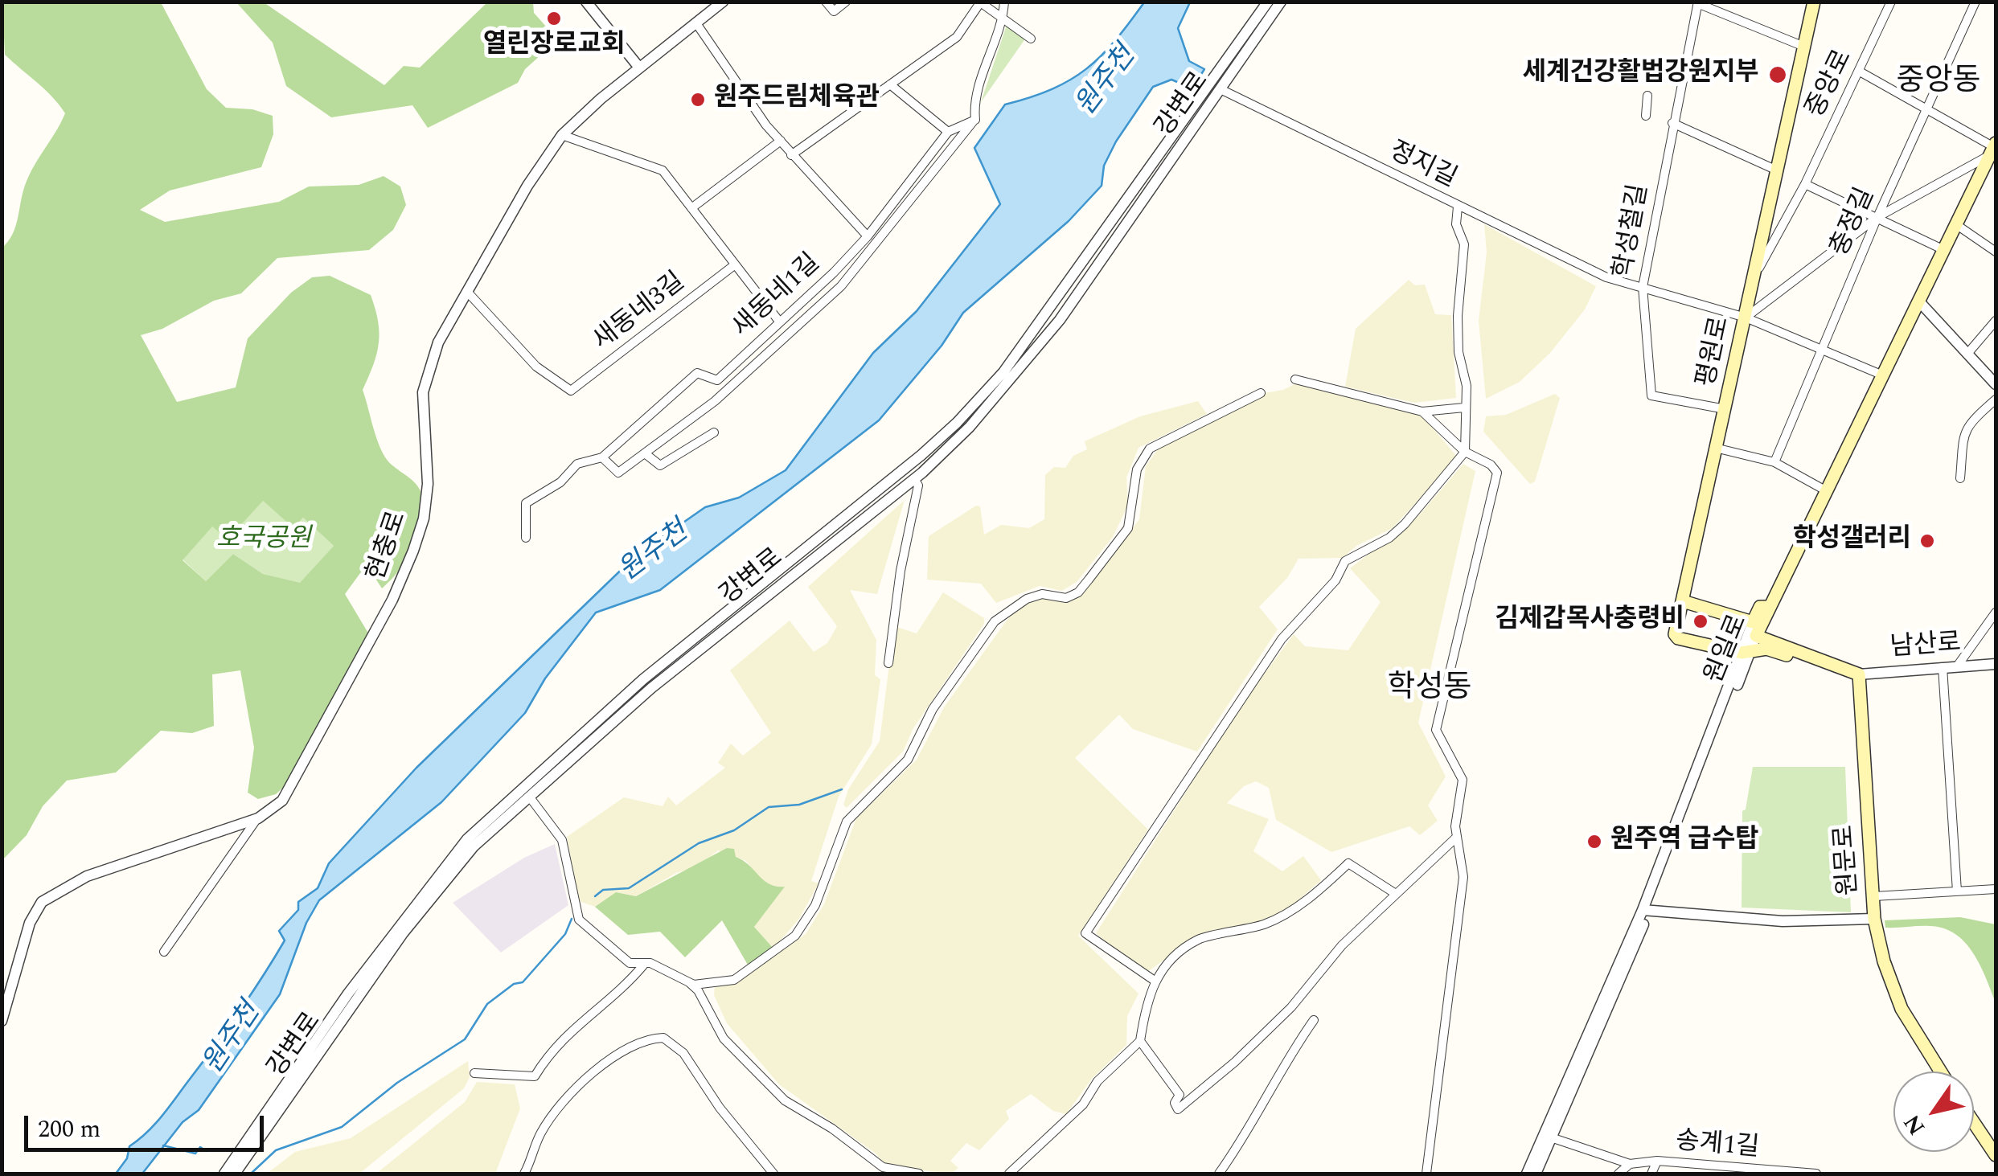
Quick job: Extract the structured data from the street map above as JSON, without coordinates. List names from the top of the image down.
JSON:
{
  "streets": {
    "main road": ["평원로", "원일로", "원문로"],
    "street": [
      "중앙로",
      "강변로",
      "정지길",
      "충정길",
      "학성철길",
      "새동네1길",
      "새동네3길",
      "현충로",
      "남산로",
      "송계1길"
    ]
  },
  "crossings": [
    ["중앙로", "평원로"],
    ["강변로", "정지길"],
    ["정지길", "충정길"],
    ["정지길", "학성철길"],
    ["정지길", "평원로"],
    ["정지길", "원일로"],
    ["학성철길", "평원로"],
    ["새동네3길", "현충로"],
    ["평원로", "원일로"],
    ["남산로", "원문로"]
  ],
  "districts": ["중앙동", "학성동"],
  "water": ["원주천"],
  "parks": ["호국공원"],
  "places": [
    "열린장로교회",
    "세계건강활법강원지부",
    "원주드림체육관",
    "학성갤러리",
    "김제갑목사충령비",
    "원주역 급수탑"
  ],
  "scale_bar": "200 m",
  "north": "bottom left"
}
